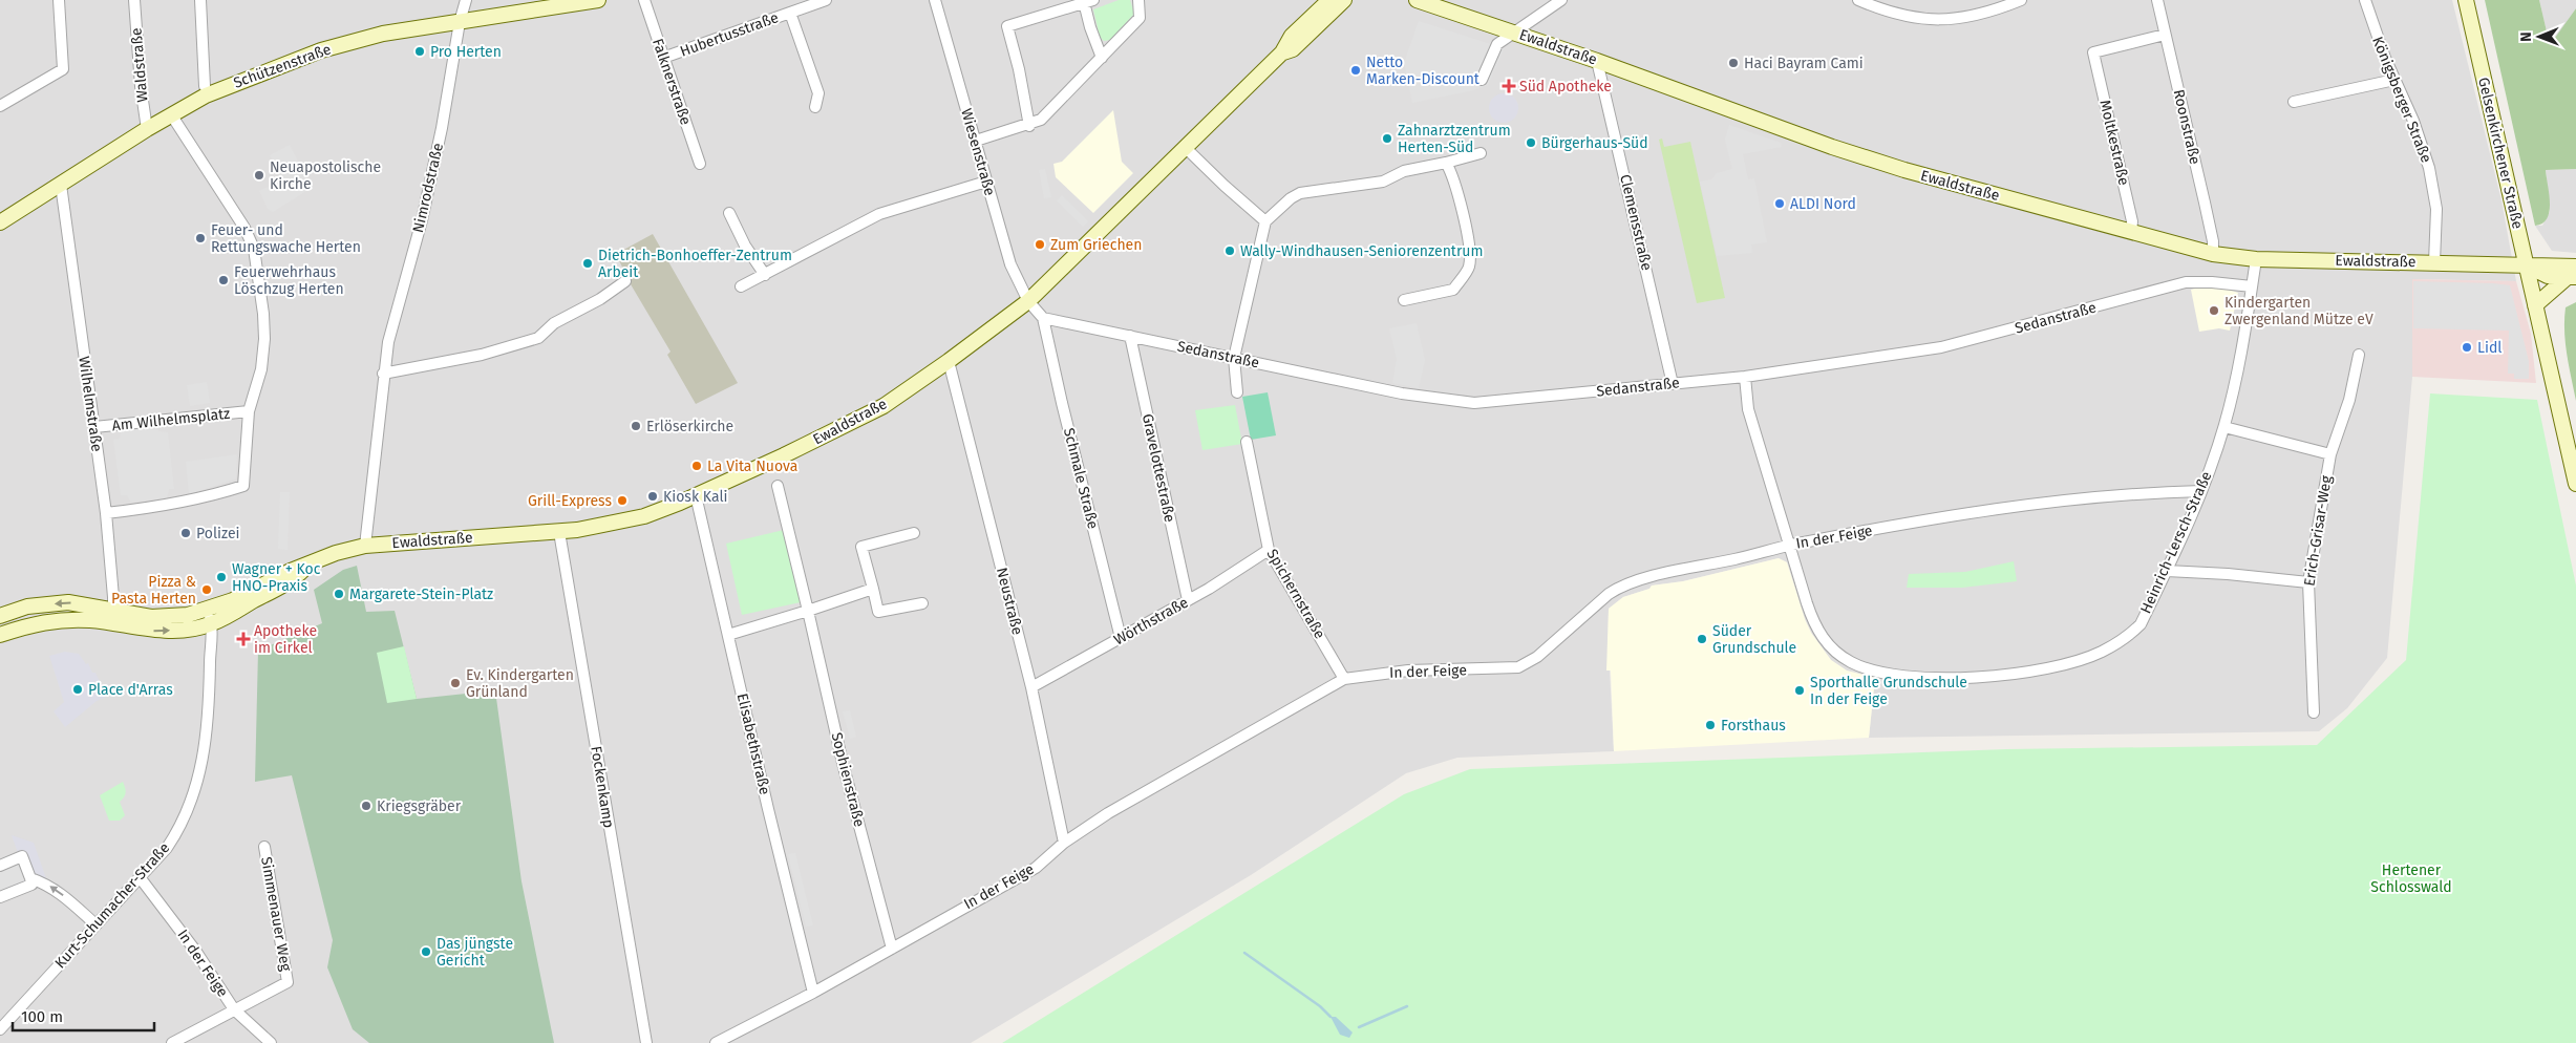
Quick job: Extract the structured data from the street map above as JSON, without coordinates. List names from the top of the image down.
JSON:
{
  "streets": {
    "main road": ["Ewaldstraße", "Schützenstraße", "Gelsenkirchener Straße"],
    "street": [
      "Hubertusstraße",
      "Waldstraße",
      "Falknerstraße",
      "Königsberger Straße",
      "Roonstraße",
      "Moltkestraße",
      "Wiesenstraße",
      "Nimrodstraße",
      "Clemensstraße",
      "Sedanstraße",
      "Wilhelmstraße",
      "Am Wilhelmsplatz",
      "Gravelottestraße",
      "Schmale Straße",
      "Erich-Grisar-Weg",
      "In der Feige",
      "Heinrich-Lersch-Straße",
      "Spichernstraße",
      "Neustraße",
      "Wörthstraße",
      "Elisabethstraße",
      "Sophienstraße",
      "Fockenkamp",
      "Kurt-Schumacher-Straße",
      "Simmenauer Weg"
    ]
  },
  "crossings": [
    ["Hubertusstraße", "Falknerstraße"],
    ["Ewaldstraße", "Königsberger Straße"],
    ["Ewaldstraße", "Roonstraße"],
    ["Ewaldstraße", "Moltkestraße"],
    ["Ewaldstraße", "Wiesenstraße"],
    ["Ewaldstraße", "Gelsenkirchener Straße"],
    ["Ewaldstraße", "Nimrodstraße"],
    ["Ewaldstraße", "Clemensstraße"],
    ["Ewaldstraße", "Wilhelmstraße"],
    ["Ewaldstraße", "Heinrich-Lersch-Straße"],
    ["Ewaldstraße", "Neustraße"],
    ["Ewaldstraße", "Elisabethstraße"],
    ["Ewaldstraße", "Fockenkamp"],
    ["Ewaldstraße", "Kurt-Schumacher-Straße"],
    ["Waldstraße", "Schützenstraße"],
    ["Schützenstraße", "Nimrodstraße"],
    ["Schützenstraße", "Wilhelmstraße"],
    ["Roonstraße", "Moltkestraße"],
    ["Clemensstraße", "Sedanstraße"],
    ["Sedanstraße", "Gravelottestraße"],
    ["Sedanstraße", "Schmale Straße"],
    ["Sedanstraße", "Heinrich-Lersch-Straße"],
    ["Wilhelmstraße", "Am Wilhelmsplatz"],
    ["Gravelottestraße", "Wörthstraße"],
    ["Schmale Straße", "Wörthstraße"],
    ["In der Feige", "Heinrich-Lersch-Straße"],
    ["In der Feige", "Spichernstraße"],
    ["In der Feige", "Neustraße"],
    ["In der Feige", "Elisabethstraße"],
    ["In der Feige", "Sophienstraße"],
    ["In der Feige", "Kurt-Schumacher-Straße"],
    ["In der Feige", "Simmenauer Weg"],
    ["Spichernstraße", "Wörthstraße"],
    ["Neustraße", "Wörthstraße"]
  ],
  "parks": ["Hertener Schlosswald"],
  "places": {
    "other": [
      "Pro Herten",
      "Haci Bayram Cami",
      "Netto Marken-Discount",
      "Zahnarztzentrum Herten-Süd",
      "Bürgerhaus-Süd",
      "Neuapostolische Kirche",
      "ALDI Nord",
      "Feuer- und Rettungswache Herten",
      "Zum Griechen",
      "Wally-Windhausen-Seniorenzentrum",
      "Dietrich-Bonhoeffer-Zentrum Arbeit",
      "Feuerwehrhaus Löschzug Herten",
      "Kindergarten Zwergenland Mütze eV",
      "Lidl",
      "Erlöserkirche",
      "La Vita Nuova",
      "Kiosk Kali",
      "Grill-Express",
      "Polizei",
      "Wagner + Koc HNO-Praxis",
      "Pizza & Pasta Herten",
      "Margarete-Stein-Platz",
      "Süder Grundschule",
      "Ev. Kindergarten Grünland",
      "Place d'Arras",
      "Sporthalle Grundschule In der Feige",
      "Forsthaus",
      "Kriegsgräber",
      "Das jüngste Gericht"
    ],
    "health": ["Süd Apotheke", "Apotheke im Cirkel"]
  },
  "scale_bar": "100 m",
  "north": "left"
}
